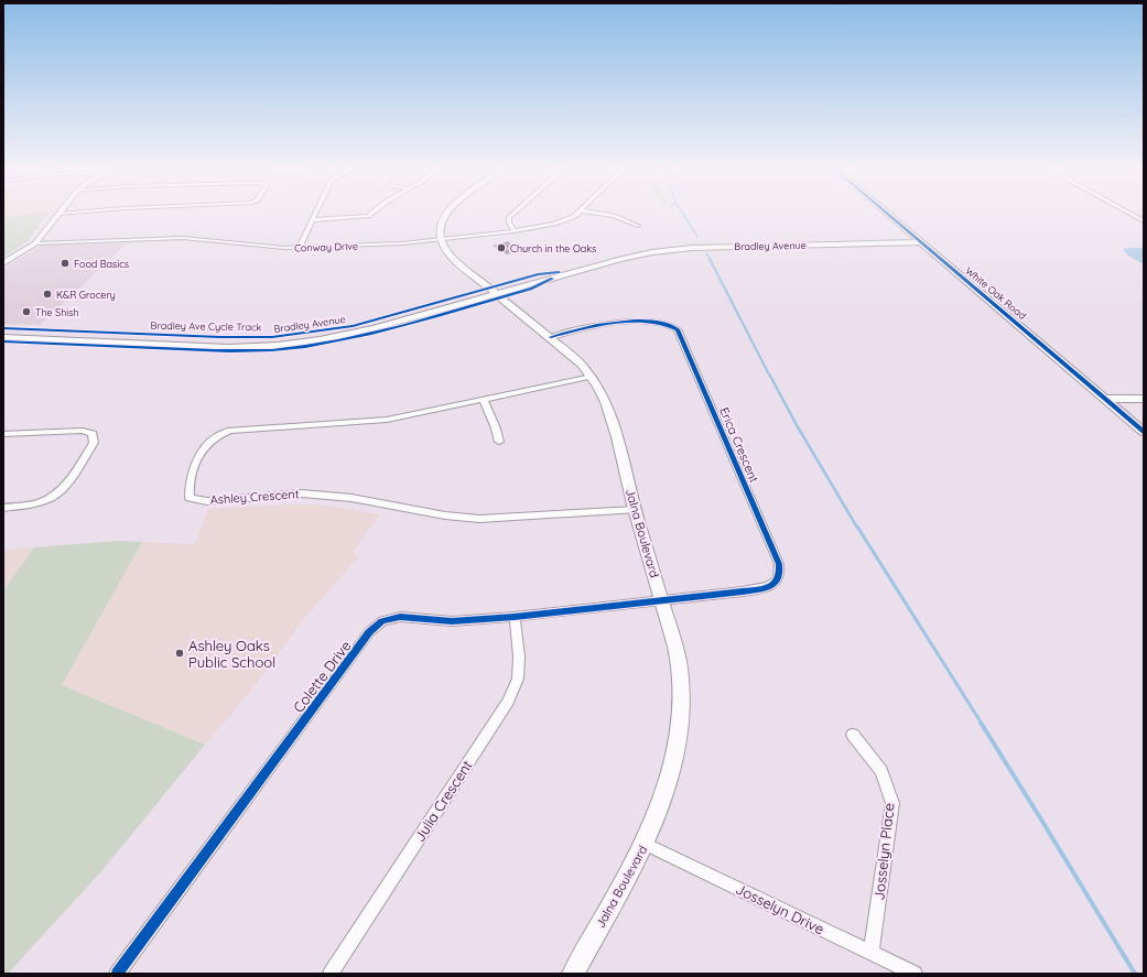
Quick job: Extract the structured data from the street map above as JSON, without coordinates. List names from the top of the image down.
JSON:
{
  "streets": {
    "street": [
      "Bradley Avenue",
      "Conway Drive",
      "White Oak Road",
      "Erica Crescent",
      "Ashley Crescent",
      "Jalna Boulevard",
      "Colette Drive",
      "Julia Crescent",
      "Josselyn Place",
      "Josselyn Drive"
    ],
    "cycle path": ["Bradley Ave Cycle Track"]
  },
  "crossings": [
    ["Bradley Avenue", "White Oak Road"],
    ["Bradley Avenue", "Jalna Boulevard"],
    ["Conway Drive", "Jalna Boulevard"],
    ["Erica Crescent", "Jalna Boulevard"],
    ["Erica Crescent", "Colette Drive"],
    ["Ashley Crescent", "Jalna Boulevard"],
    ["Jalna Boulevard", "Colette Drive"],
    ["Jalna Boulevard", "Josselyn Drive"],
    ["Colette Drive", "Julia Crescent"],
    ["Josselyn Place", "Josselyn Drive"]
  ],
  "places": [
    "Church in the Oaks",
    "Food Basics",
    "K&R Grocery",
    "The Shish",
    "Ashley Oaks Public School"
  ]
}
